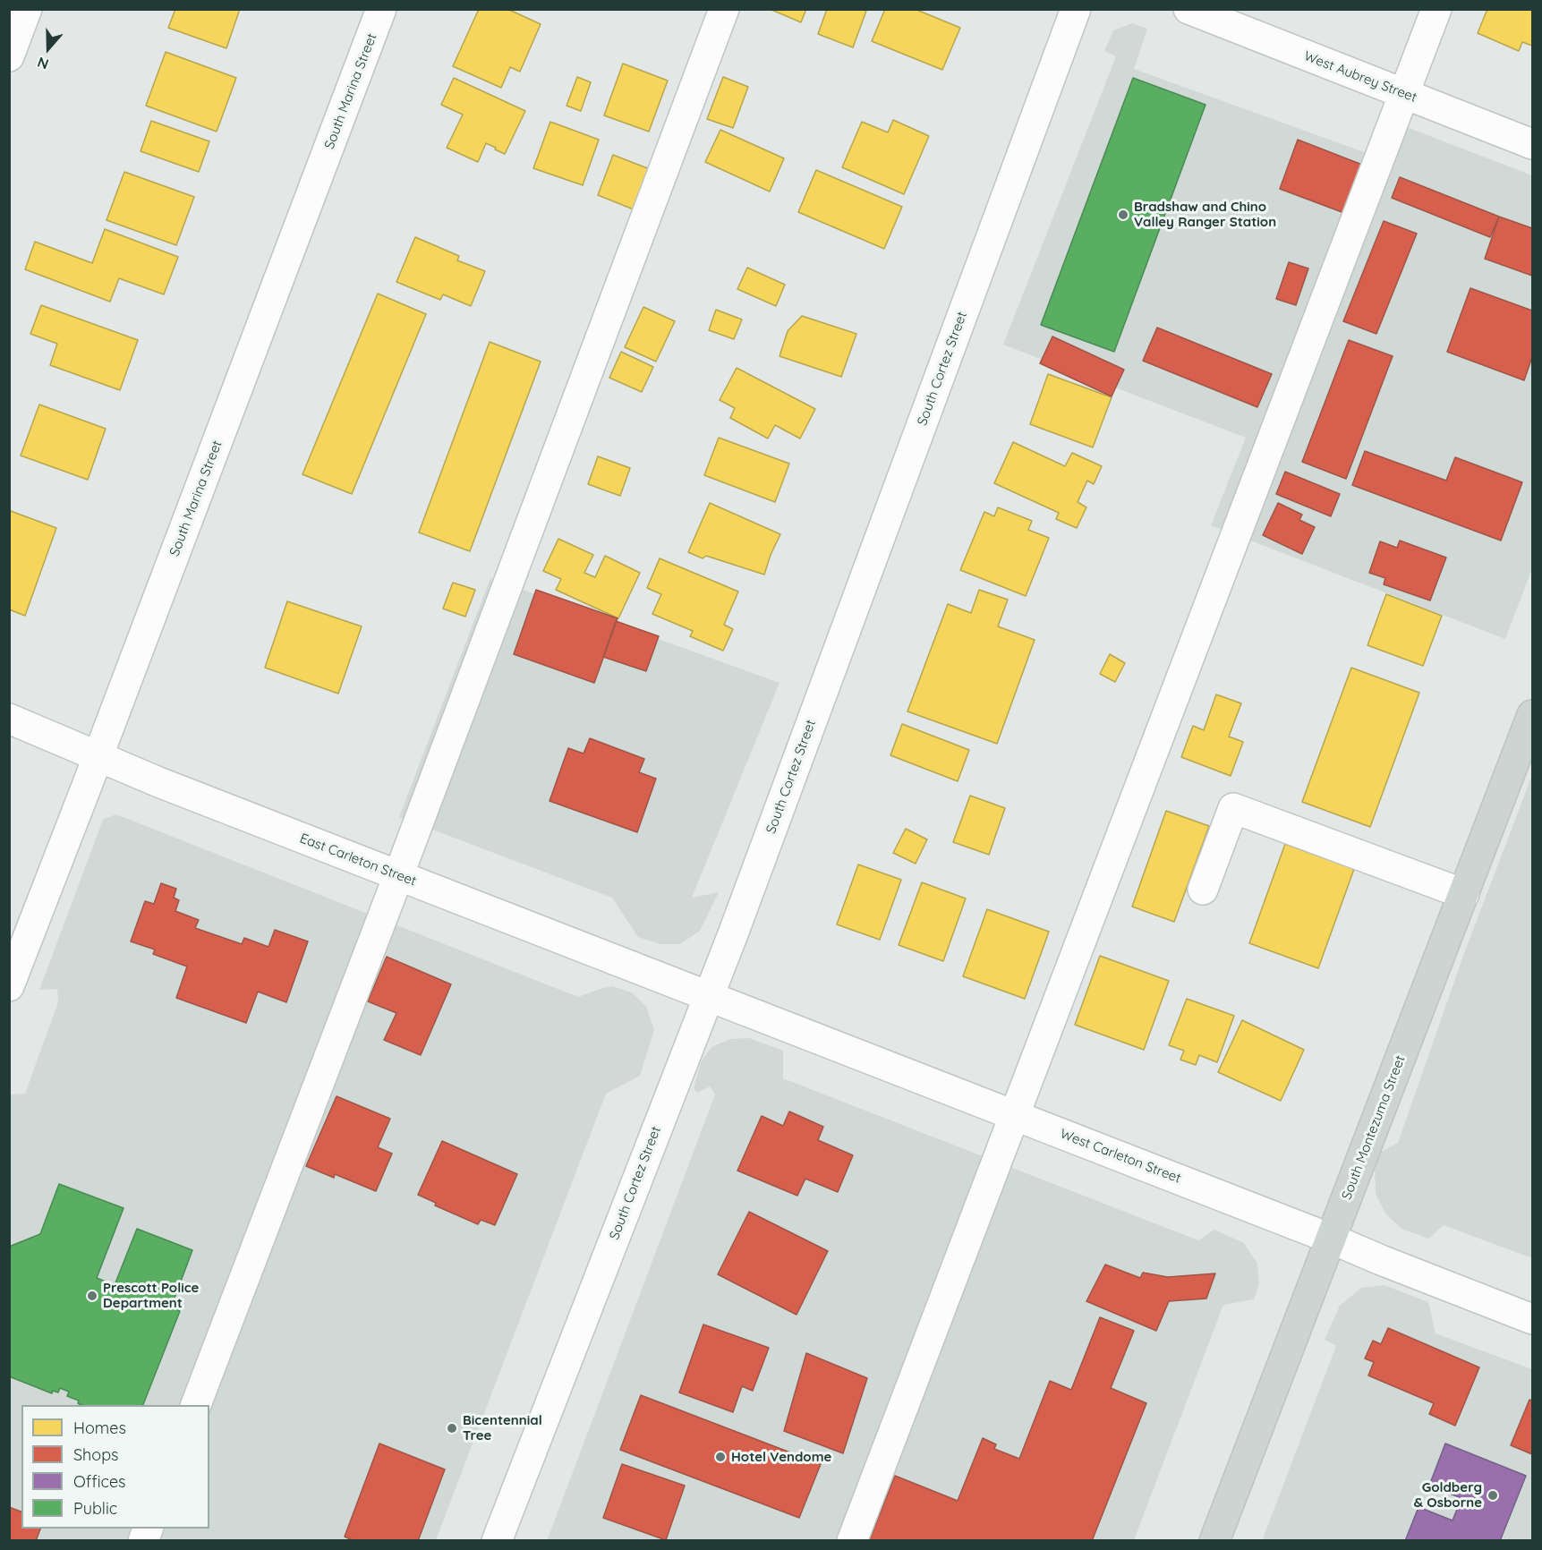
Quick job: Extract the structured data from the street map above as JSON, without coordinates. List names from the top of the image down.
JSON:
{
  "streets": {
    "main road": ["South Montezuma Street"],
    "street": [
      "West Aubrey Street",
      "South Marina Street",
      "South Cortez Street",
      "East Carleton Street",
      "West Carleton Street"
    ]
  },
  "crossings": [
    ["South Marina Street", "East Carleton Street"],
    ["South Cortez Street", "East Carleton Street"],
    ["South Cortez Street", "West Carleton Street"],
    ["East Carleton Street", "West Carleton Street"],
    ["South Montezuma Street", "West Carleton Street"]
  ],
  "places": [
    "Bradshaw and Chino Valley Ranger Station",
    "Prescott Police Department",
    "Bicentennial Tree",
    "Hotel Vendome",
    "Goldberg & Osborne"
  ],
  "legend": [
    "Homes",
    "Shops",
    "Offices",
    "Public"
  ],
  "north": "bottom"
}
